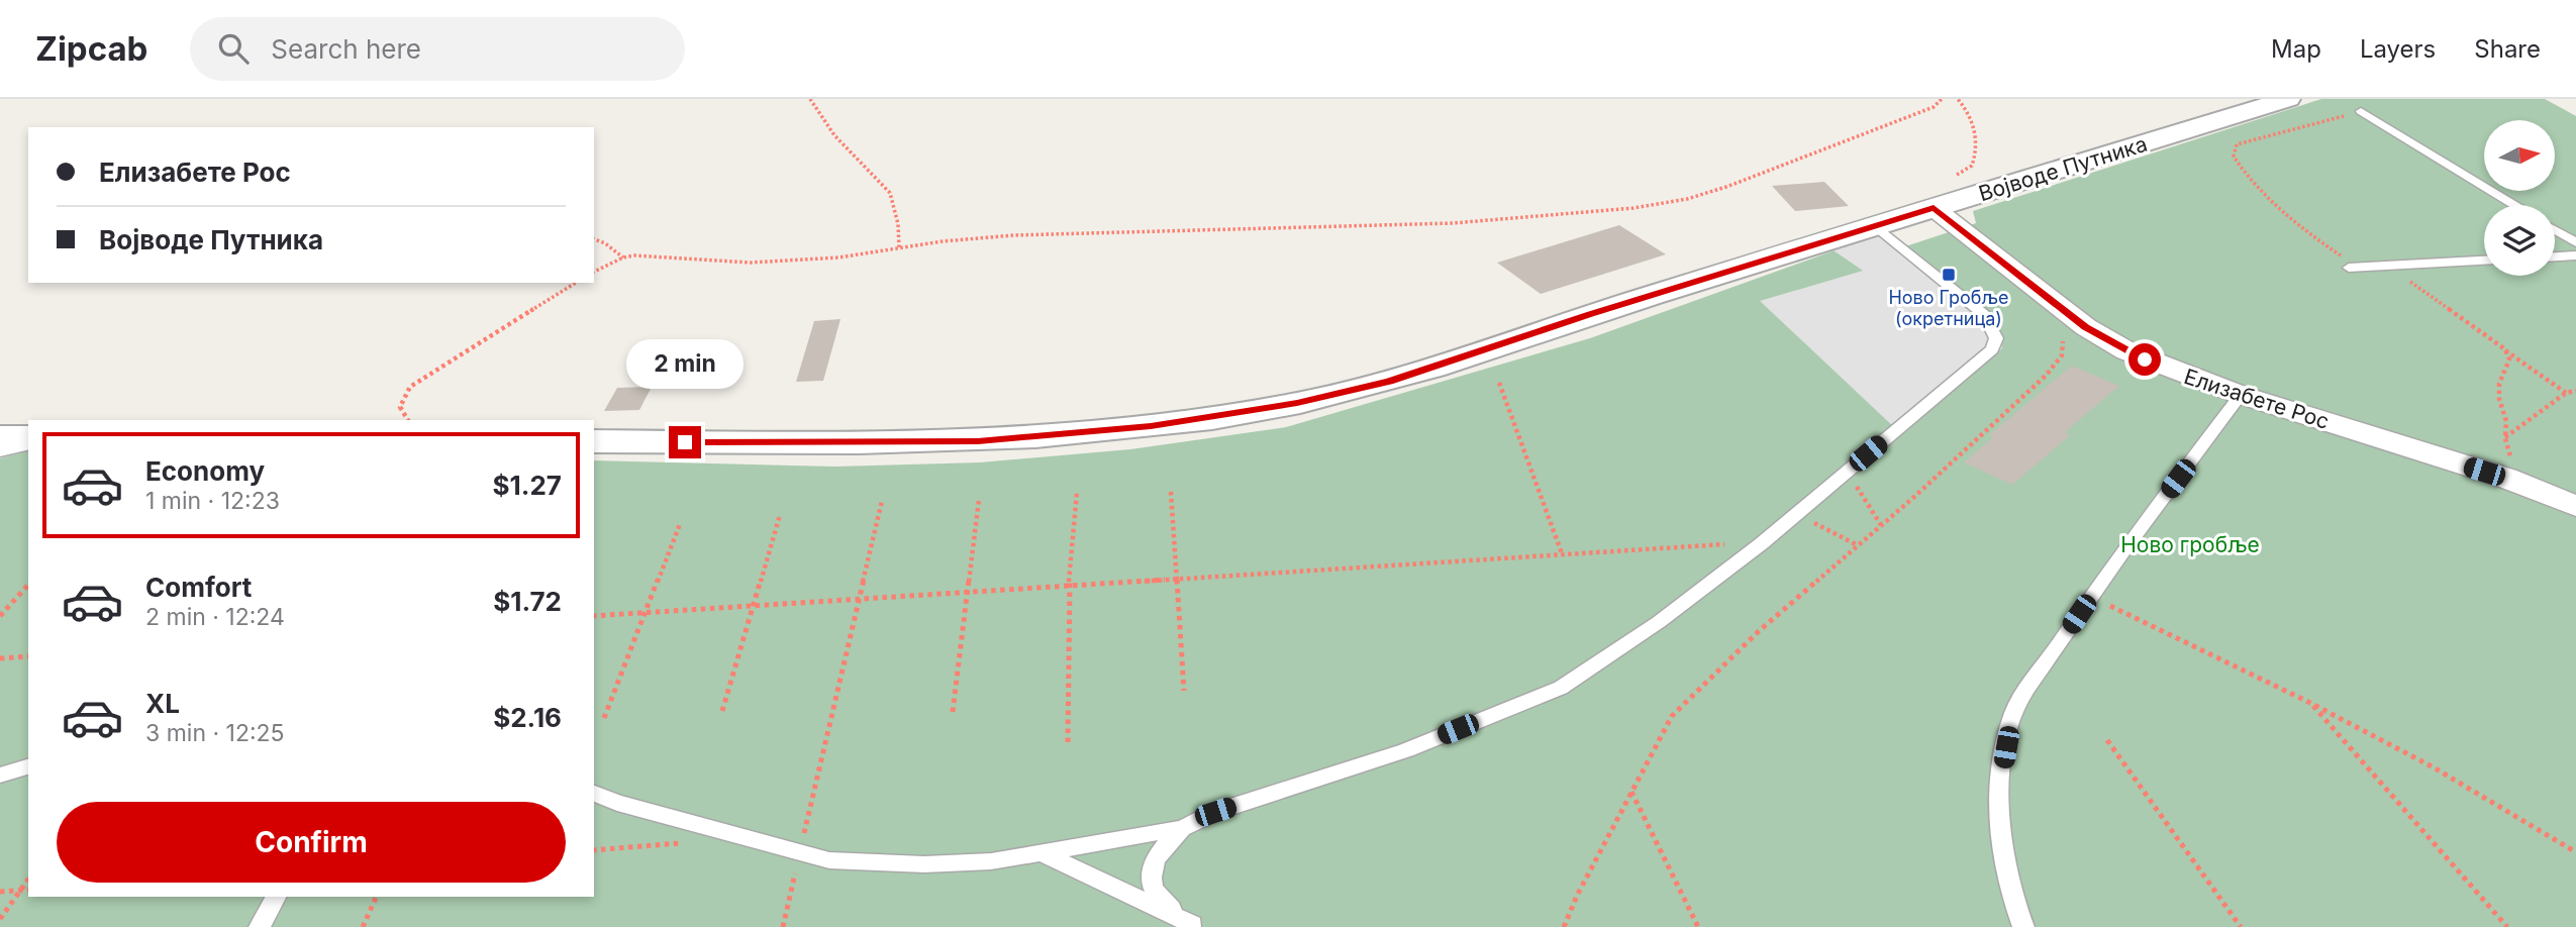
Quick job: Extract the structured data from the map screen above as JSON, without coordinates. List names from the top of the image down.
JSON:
{
  "streets": {
    "street": ["Војводе Путника", "Елизабете Рос"]
  },
  "crossings": [
    ["Војводе Путника", "Елизабете Рос"]
  ],
  "parks": ["Ново гробље"],
  "places": {
    "transit": ["Ново Гробље (окретница)"]
  },
  "north": "right",
  "page": {
    "header": "Zipcab",
    "search": "Search here",
    "nav": ["Map", "Layers", "Share"],
    "banner": ["Елизабете Рос", "Војводе Путника"],
    "bubble": "2 min",
    "list": [
      {
        "name": "Economy",
        "note": "1 min · 12:23",
        "value": "$1.27"
      },
      {
        "name": "Comfort",
        "note": "2 min · 12:24",
        "value": "$1.72"
      },
      {
        "name": "XL",
        "note": "3 min · 12:25",
        "value": "$2.16"
      }
    ],
    "buttons": "Confirm"
  }
}
